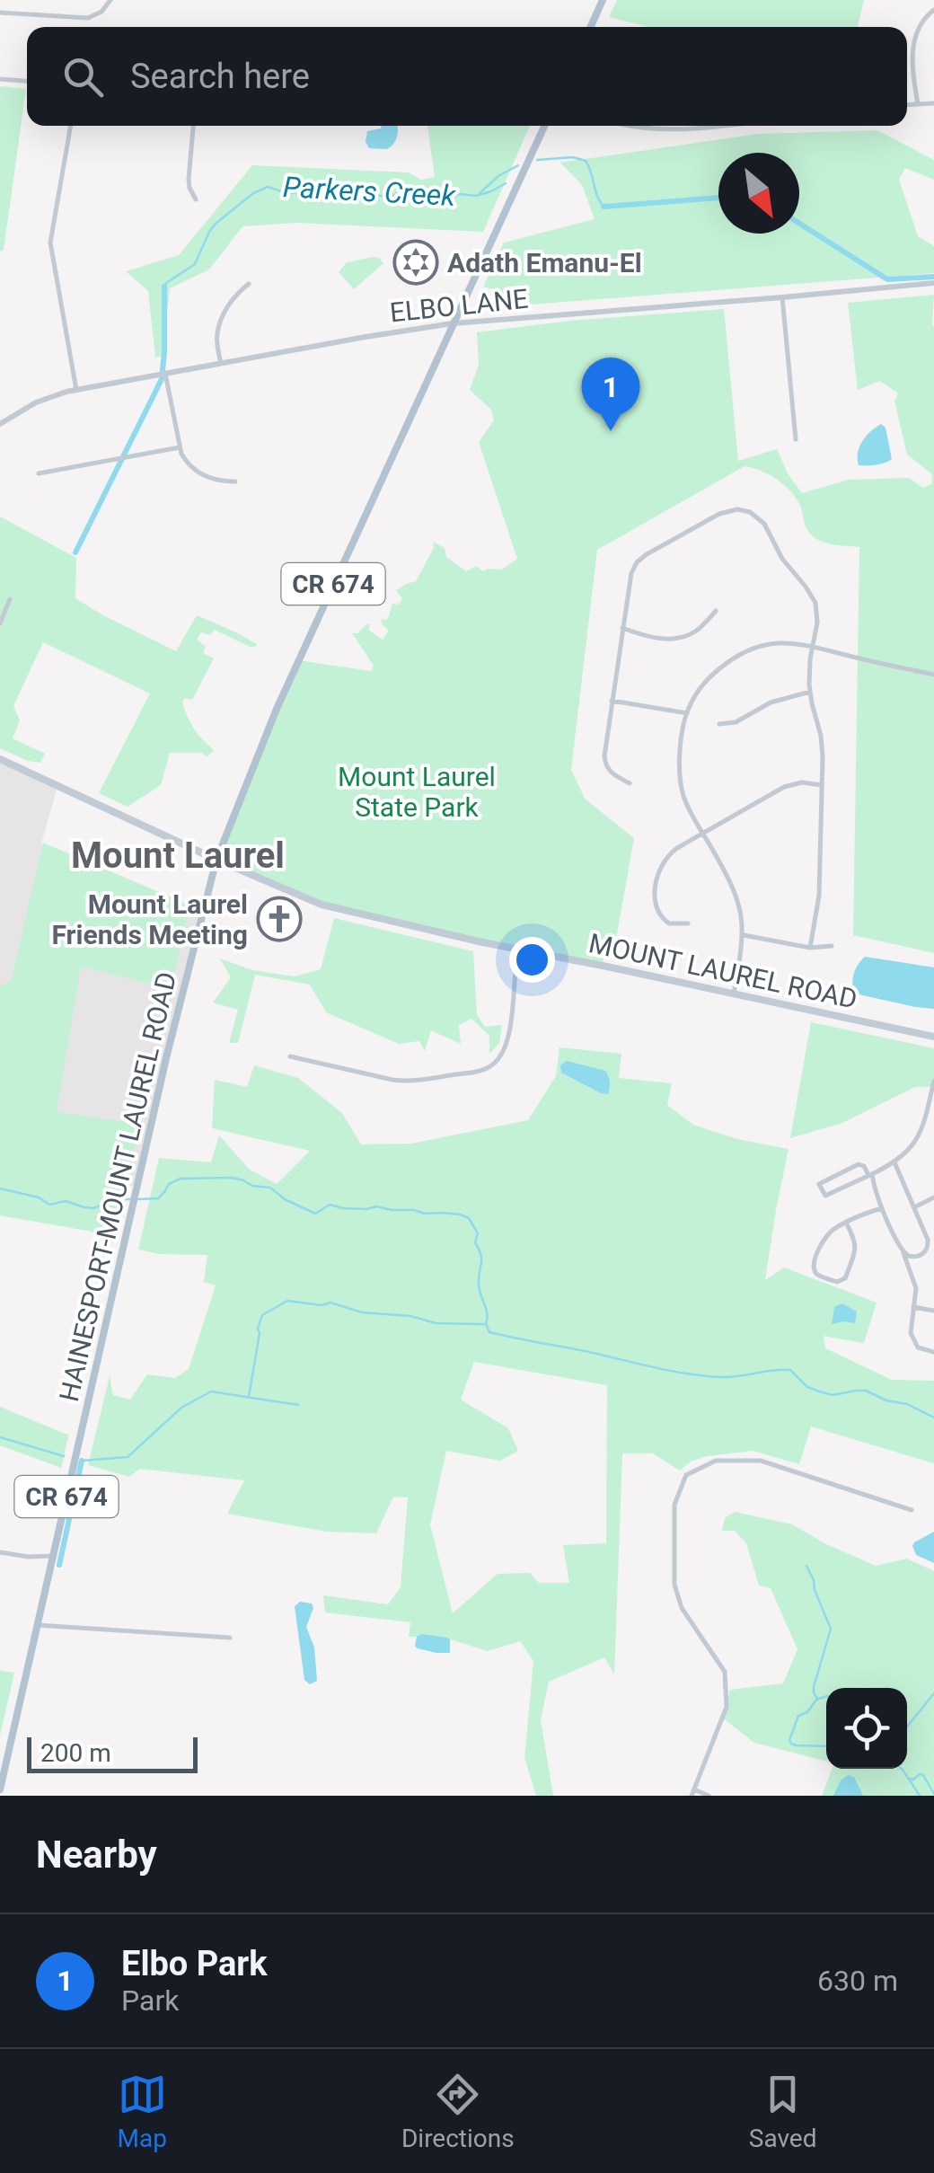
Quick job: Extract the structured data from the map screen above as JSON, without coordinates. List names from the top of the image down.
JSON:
{
  "streets": {
    "main road": ["CR 674", "MOUNT LAUREL ROAD", "HAINESPORT-MOUNT LAUREL ROAD"],
    "street": ["ELBO LANE"]
  },
  "crossings": [
    ["ELBO LANE", "HAINESPORT-MOUNT LAUREL ROAD"],
    ["MOUNT LAUREL ROAD", "HAINESPORT-MOUNT LAUREL ROAD"]
  ],
  "districts": ["Mount Laurel"],
  "water": ["Parkers Creek"],
  "parks": ["Mount Laurel State Park"],
  "places": {
    "synagogue": ["Adath Emanu-El"],
    "church": ["Mount Laurel Friends Meeting"]
  },
  "scale_bar": "200 m",
  "north": "bottom right",
  "page": {
    "search": "Search here",
    "pins": "1",
    "scale": "200 m",
    "heading": "Nearby",
    "list": [
      {
        "mark": "1",
        "name": "Elbo Park",
        "note": "Park",
        "value": "630 m"
      }
    ],
    "nav": ["Map", "Directions", "Saved"]
  }
}
